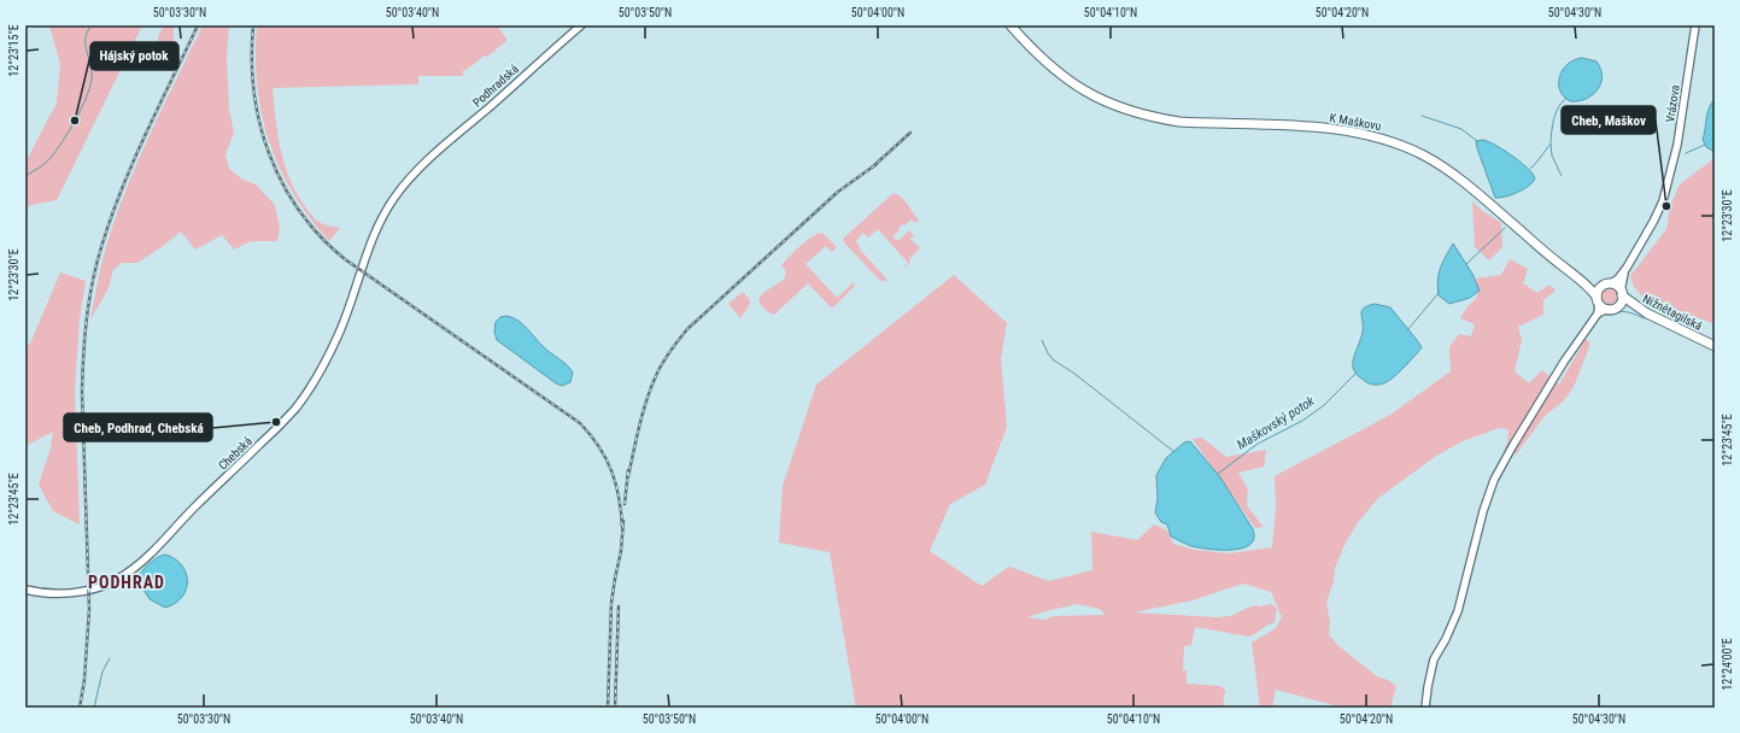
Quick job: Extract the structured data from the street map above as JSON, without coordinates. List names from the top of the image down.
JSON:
{
  "streets": {
    "main road": ["K Maškovu", "Nižnětagilská"],
    "street": ["Podhradská", "Vrázova", "Chebská"]
  },
  "crossings": [
    ["Podhradská", "Chebská"],
    ["Vrázova", "K Maškovu"],
    ["Vrázova", "Nižnětagilská"],
    ["K Maškovu", "Nižnětagilská"]
  ],
  "districts": ["PODHRAD"],
  "water": ["Maškovský potok"],
  "places": ["Hájský potok", "Cheb, Maškov", "Cheb, Podhrad, Chebská"],
  "coordinates": [
    "50°03'30\"N",
    "50°03'40\"N",
    "50°03'50\"N",
    "50°04'00\"N",
    "50°04'10\"N",
    "50°04'20\"N",
    "50°04'30\"N",
    "12°23'15\"E",
    "12°23'30\"E",
    "12°23'45\"E",
    "12°24'00\"E"
  ]
}
